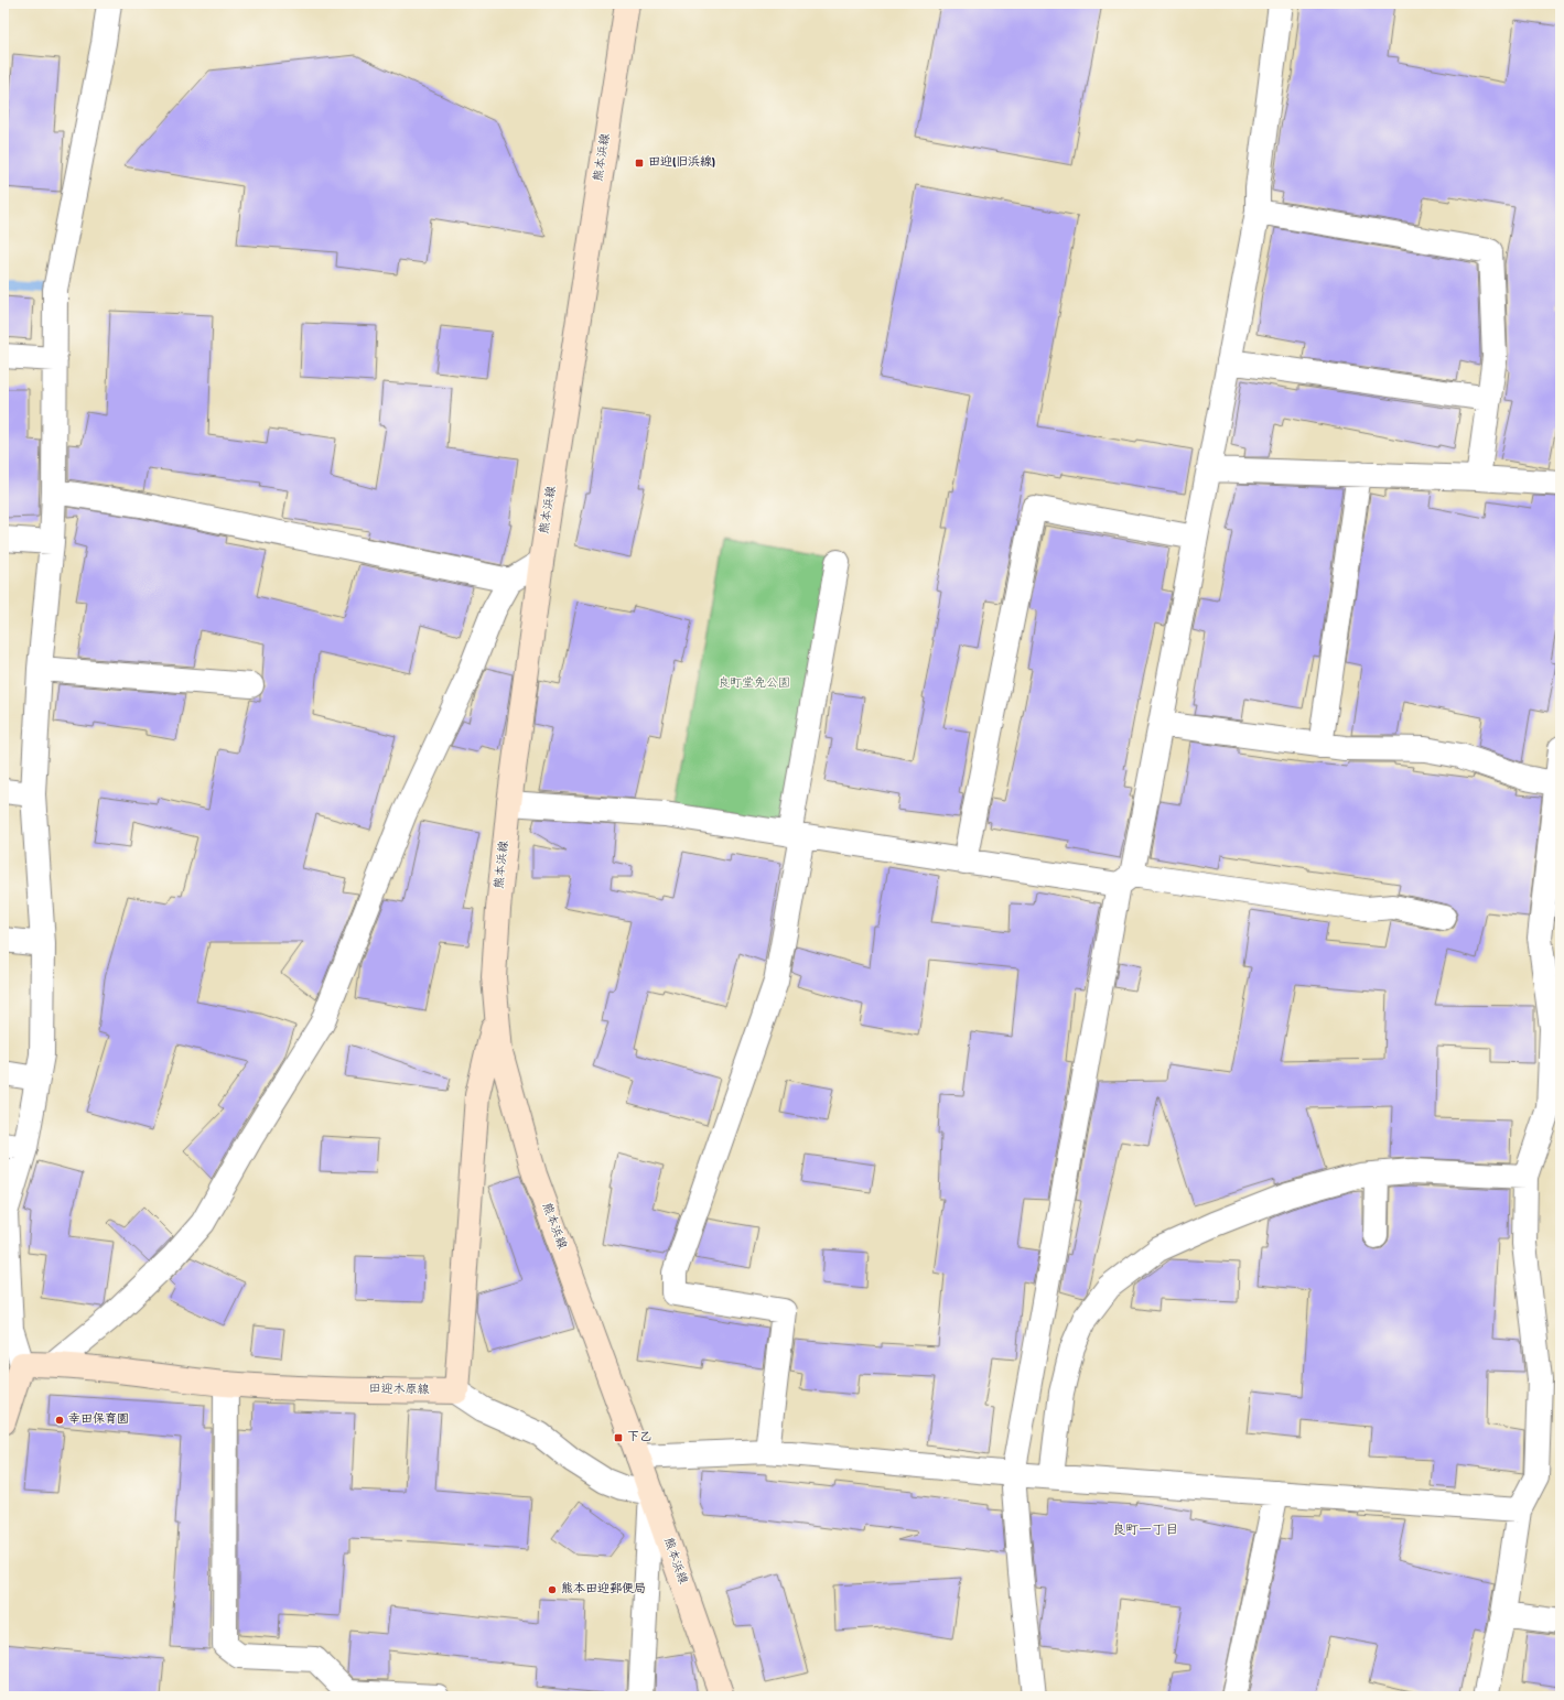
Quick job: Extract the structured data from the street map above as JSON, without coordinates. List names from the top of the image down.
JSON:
{
  "streets": {
    "main road": ["熊本浜線", "田迎木原線"]
  },
  "districts": ["良町一丁目"],
  "parks": ["良町堂免公園"],
  "places": {
    "transit": ["田迎(旧浜線)", "下乙"],
    "other": ["幸田保育園", "熊本田迎郵便局"]
  }
}
